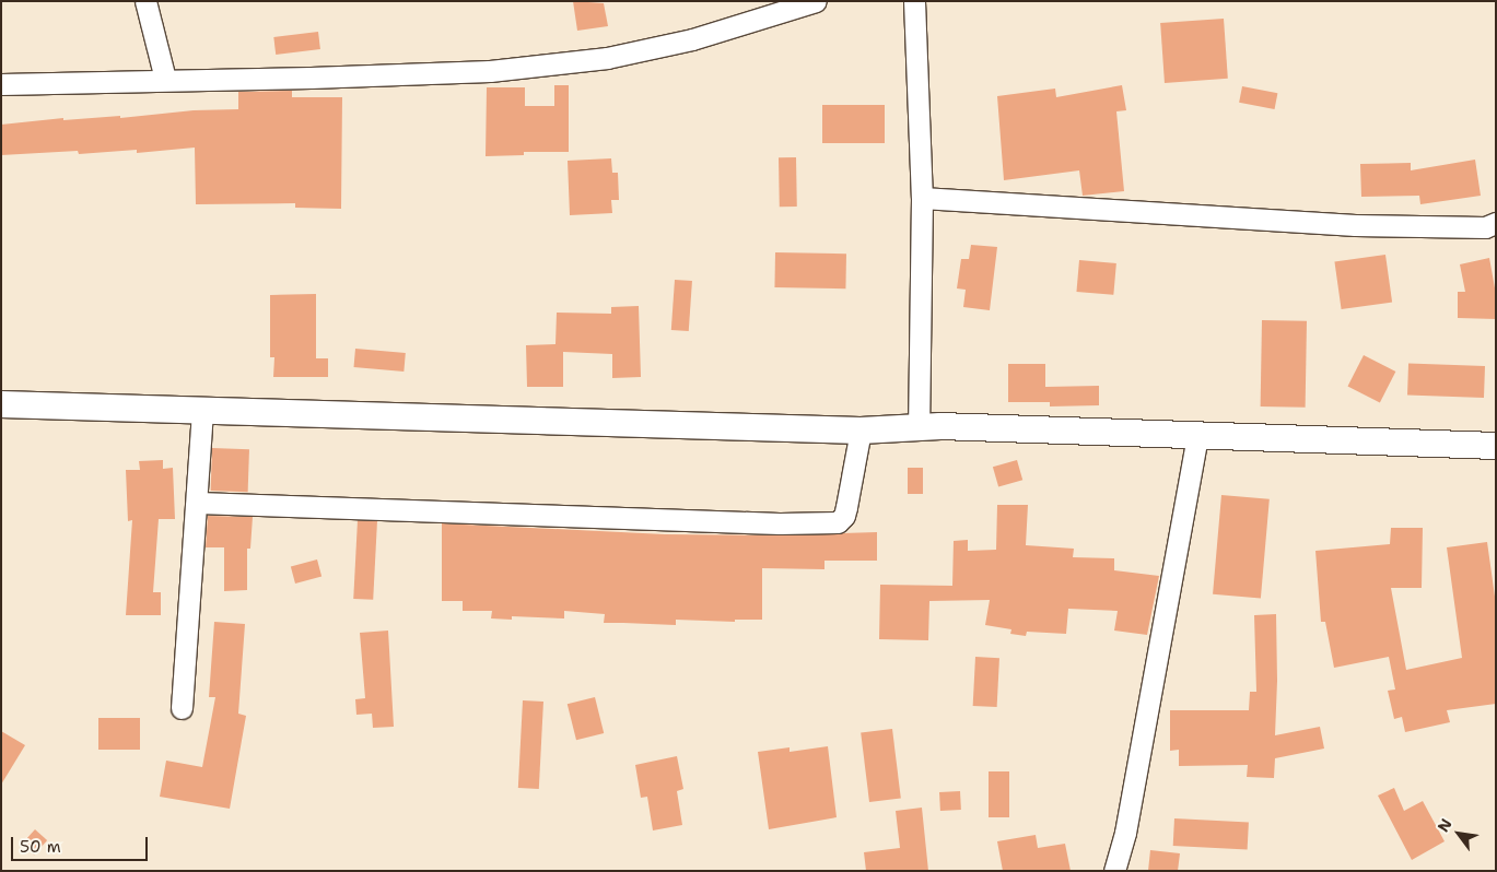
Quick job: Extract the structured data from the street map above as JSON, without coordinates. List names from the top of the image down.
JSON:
{
  "scale_bar": "50 m",
  "north": "top left"
}
